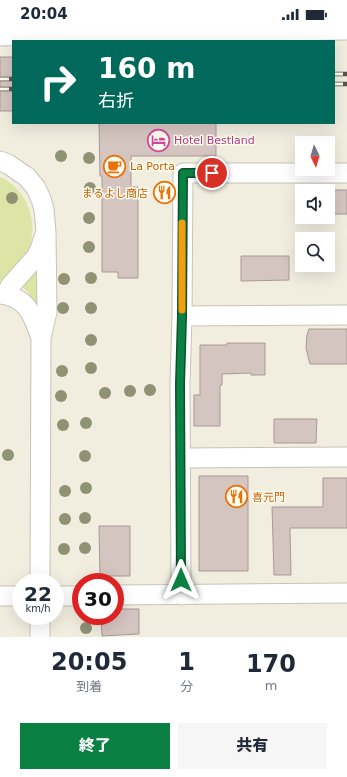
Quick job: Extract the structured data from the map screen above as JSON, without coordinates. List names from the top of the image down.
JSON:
{
  "places": {
    "hotel": ["Hotel Bestland"],
    "cafe": ["La Porta"],
    "restaurant": ["まるよし商店", "喜元門"]
  },
  "north": "bottom",
  "page": {
    "status": "20:04",
    "turn": ["160 m", "右折"],
    "speed": "22 km/h",
    "limit": "30",
    "eta": [
      "20:05",
      "到着",
      "1",
      "分",
      "170",
      "m"
    ],
    "buttons": ["終了", "共有"]
  }
}
